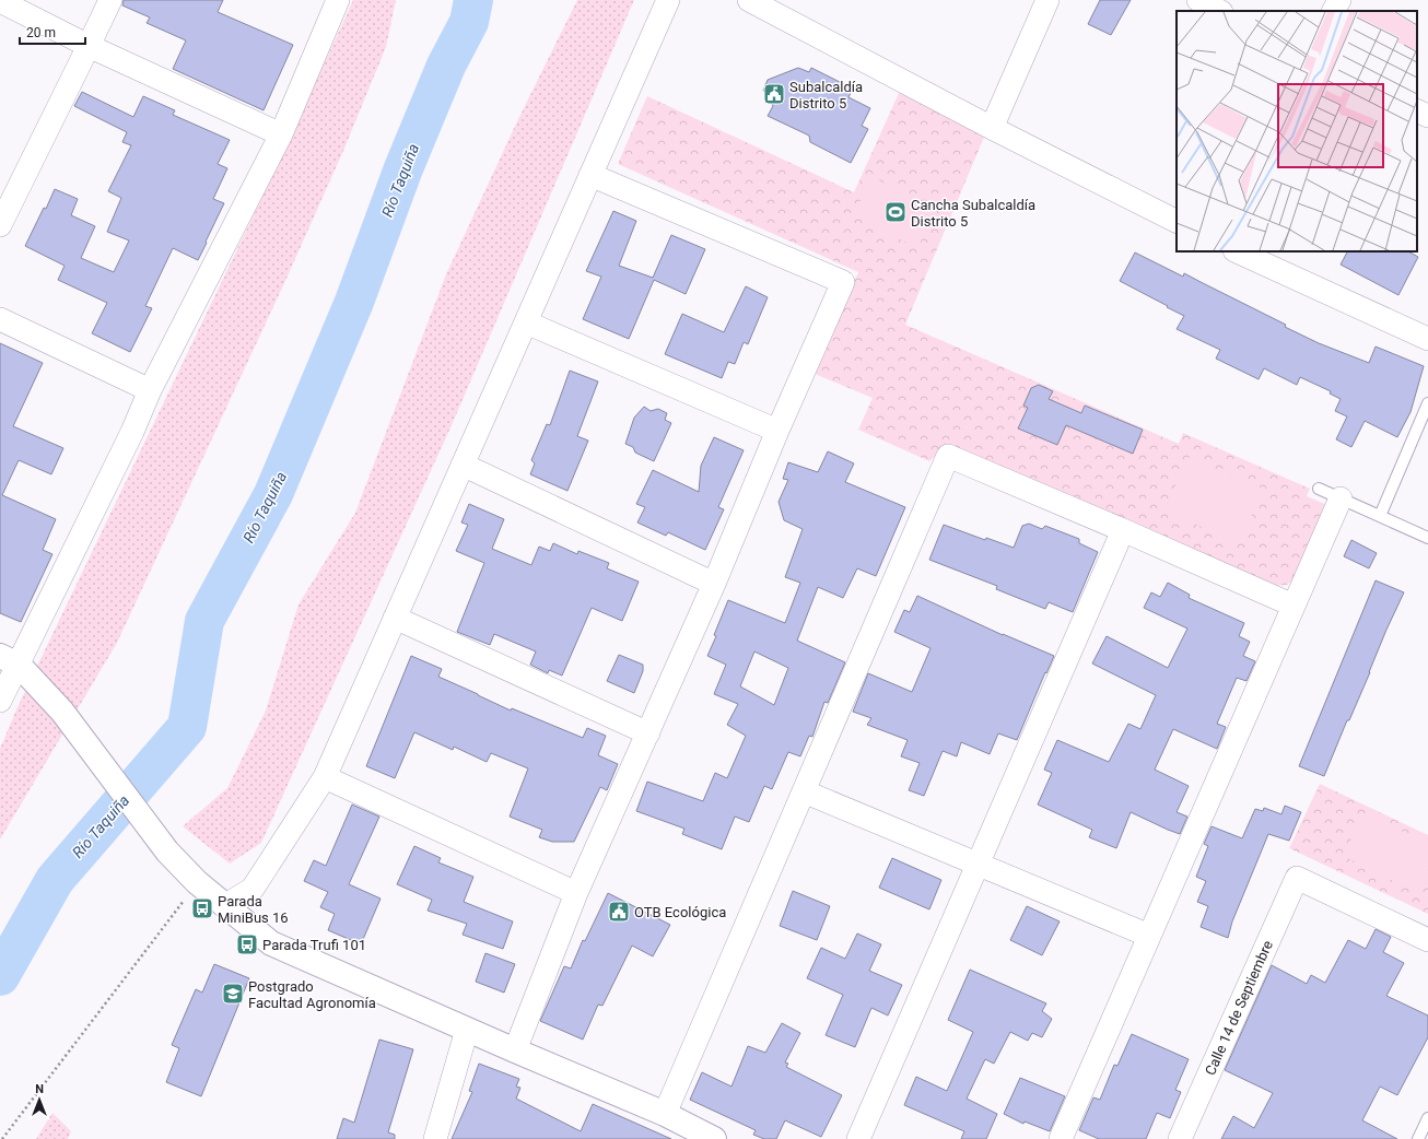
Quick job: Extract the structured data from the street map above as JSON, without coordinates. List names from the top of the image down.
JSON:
{
  "streets": {
    "street": ["Calle 14 de Septiembre"]
  },
  "water": ["Río Taquiña"],
  "places": {
    "public building": ["Subalcaldía Distrito 5", "OTB Ecológica"],
    "sports": ["Cancha Subalcaldía Distrito 5"],
    "bus stop": ["Parada MiniBus 16", "Parada Trufi 101"],
    "school or university": ["Postgrado Facultad Agronomía"]
  },
  "scale_bar": "20 m",
  "north": "top"
}
